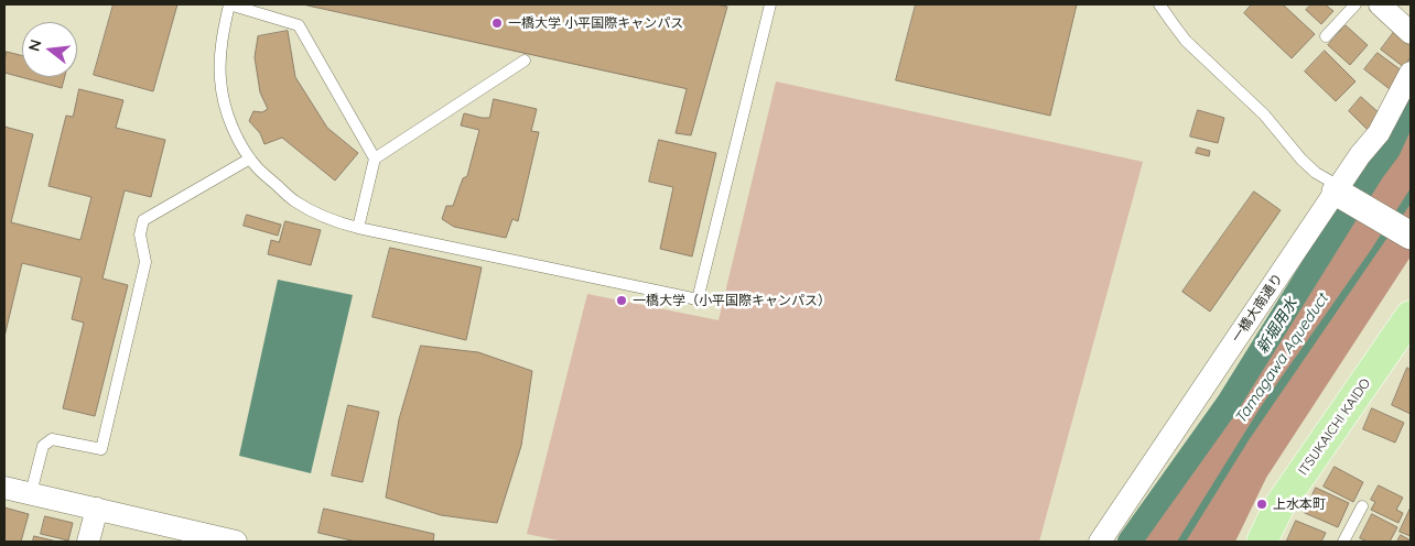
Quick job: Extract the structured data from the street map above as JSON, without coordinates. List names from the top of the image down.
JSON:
{
  "streets": {
    "main road": ["ITSUKAICHI KAIDO"],
    "street": ["一橋大南通り"]
  },
  "water": ["新堀用水", "Tamagawa Aqueduct"],
  "places": ["一橋大学 小平国際キャンパス", "一橋大学（小平国際キャンパス）", "上水本町"],
  "north": "left"
}
